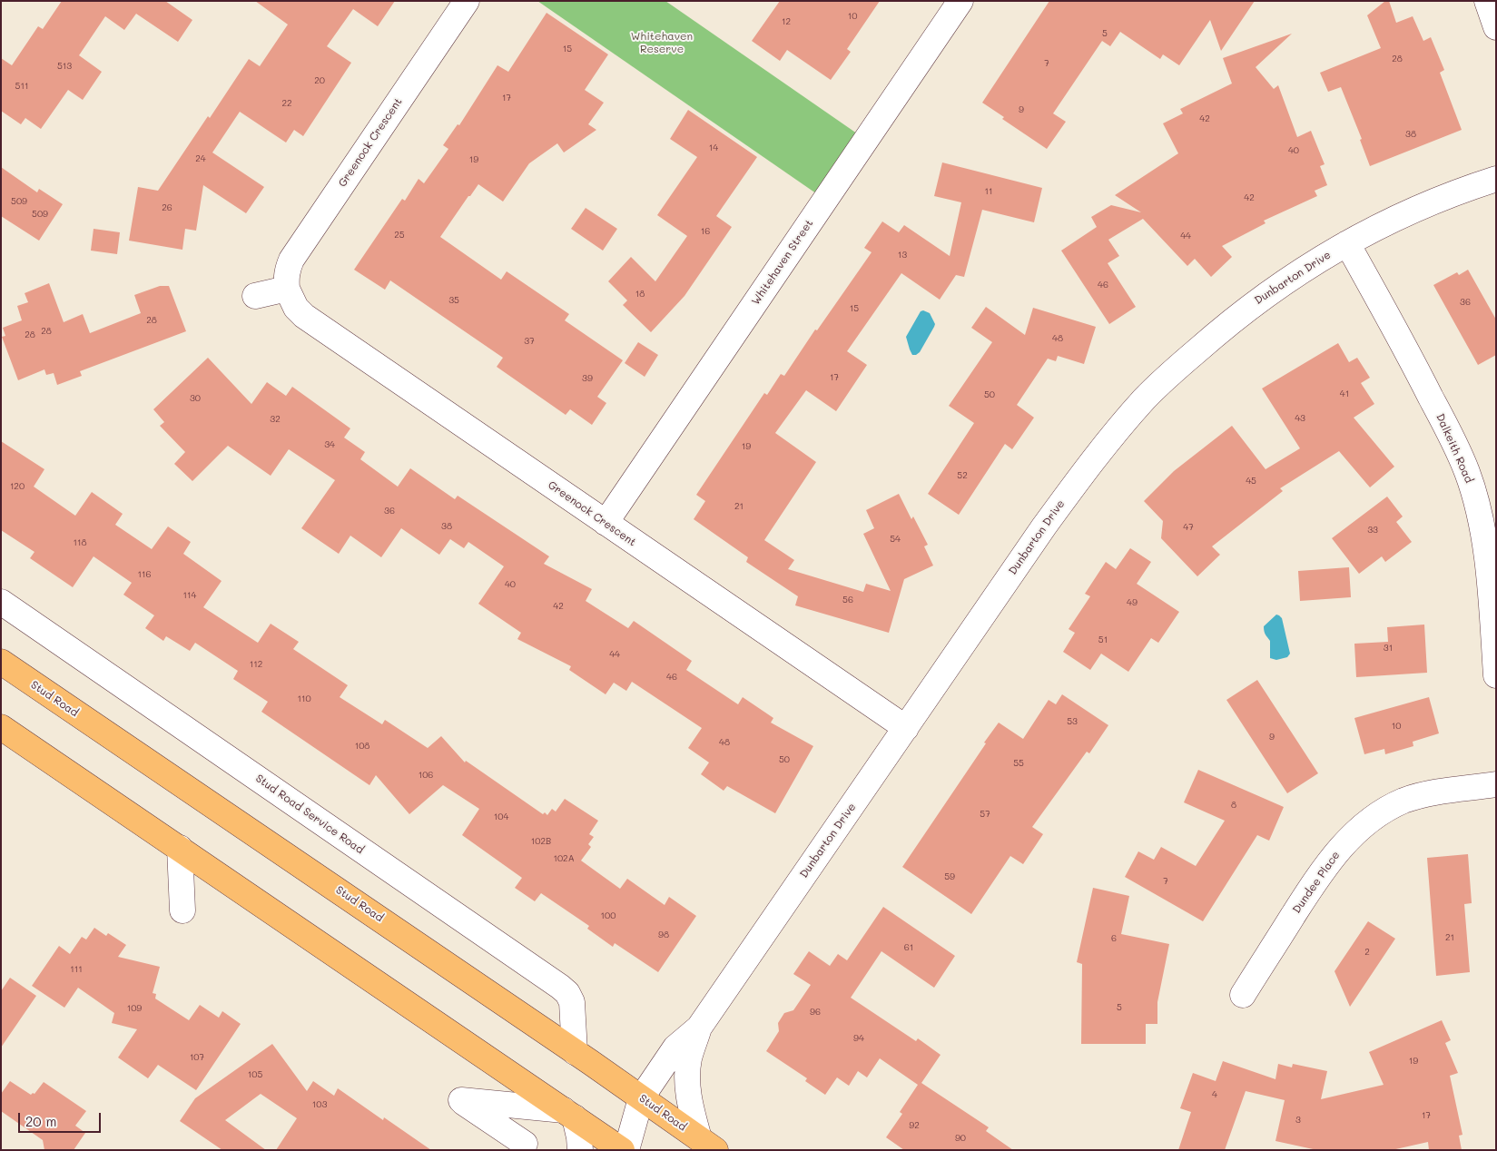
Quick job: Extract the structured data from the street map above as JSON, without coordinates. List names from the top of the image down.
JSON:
{
  "streets": {
    "main road": ["Stud Road"],
    "street": [
      "Greenock Crescent",
      "Whitehaven Street",
      "Dunbarton Drive",
      "Dalkeith Road",
      "Stud Road Service Road",
      "Dundee Place"
    ]
  },
  "crossings": [
    ["Greenock Crescent", "Whitehaven Street"],
    ["Greenock Crescent", "Dunbarton Drive"],
    ["Dunbarton Drive", "Dalkeith Road"],
    ["Dunbarton Drive", "Stud Road"],
    ["Stud Road", "Stud Road Service Road"]
  ],
  "parks": ["Whitehaven Reserve"],
  "house_numbers": [
    "10",
    "12",
    "5",
    "15",
    "28",
    "7",
    "513",
    "20",
    "511",
    "17",
    "22",
    "9",
    "42",
    "38",
    "14",
    "40",
    "24",
    "19",
    "11",
    "42",
    "509",
    "26",
    "509",
    "16",
    "25",
    "44",
    "13",
    "46",
    "18",
    "35",
    "36",
    "15",
    "28",
    "28",
    "28",
    "48",
    "37",
    "17",
    "39",
    "41",
    "50",
    "30",
    "43",
    "32",
    "34",
    "19",
    "52",
    "45",
    "120",
    "21",
    "36",
    "38",
    "47",
    "33",
    "54",
    "118",
    "116",
    "40",
    "114",
    "56",
    "49",
    "42",
    "51",
    "31",
    "44",
    "112",
    "46",
    "110",
    "53",
    "10",
    "9",
    "48",
    "108",
    "50",
    "55",
    "106",
    "8",
    "57",
    "104",
    "102B",
    "102A",
    "59",
    "7",
    "100",
    "98",
    "21",
    "6",
    "61",
    "2",
    "111",
    "5",
    "109",
    "96",
    "94",
    "107",
    "19",
    "105",
    "4",
    "103",
    "17",
    "3",
    "92",
    "90"
  ],
  "scale_bar": "20 m"
}
